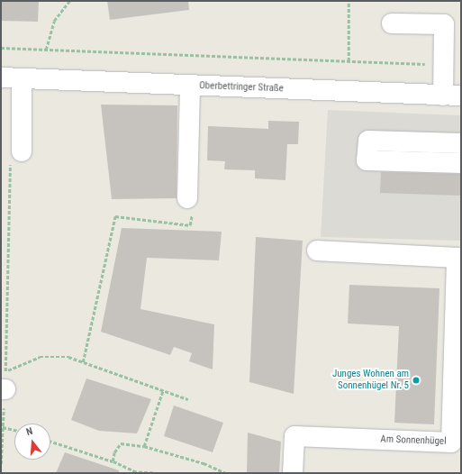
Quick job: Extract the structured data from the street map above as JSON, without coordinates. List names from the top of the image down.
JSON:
{
  "streets": {
    "street": ["Oberbettringer Straße", "Am Sonnenhügel"]
  },
  "places": ["Junges Wohnen am Sonnenhügel Nr. 5"],
  "north": "top"
}
